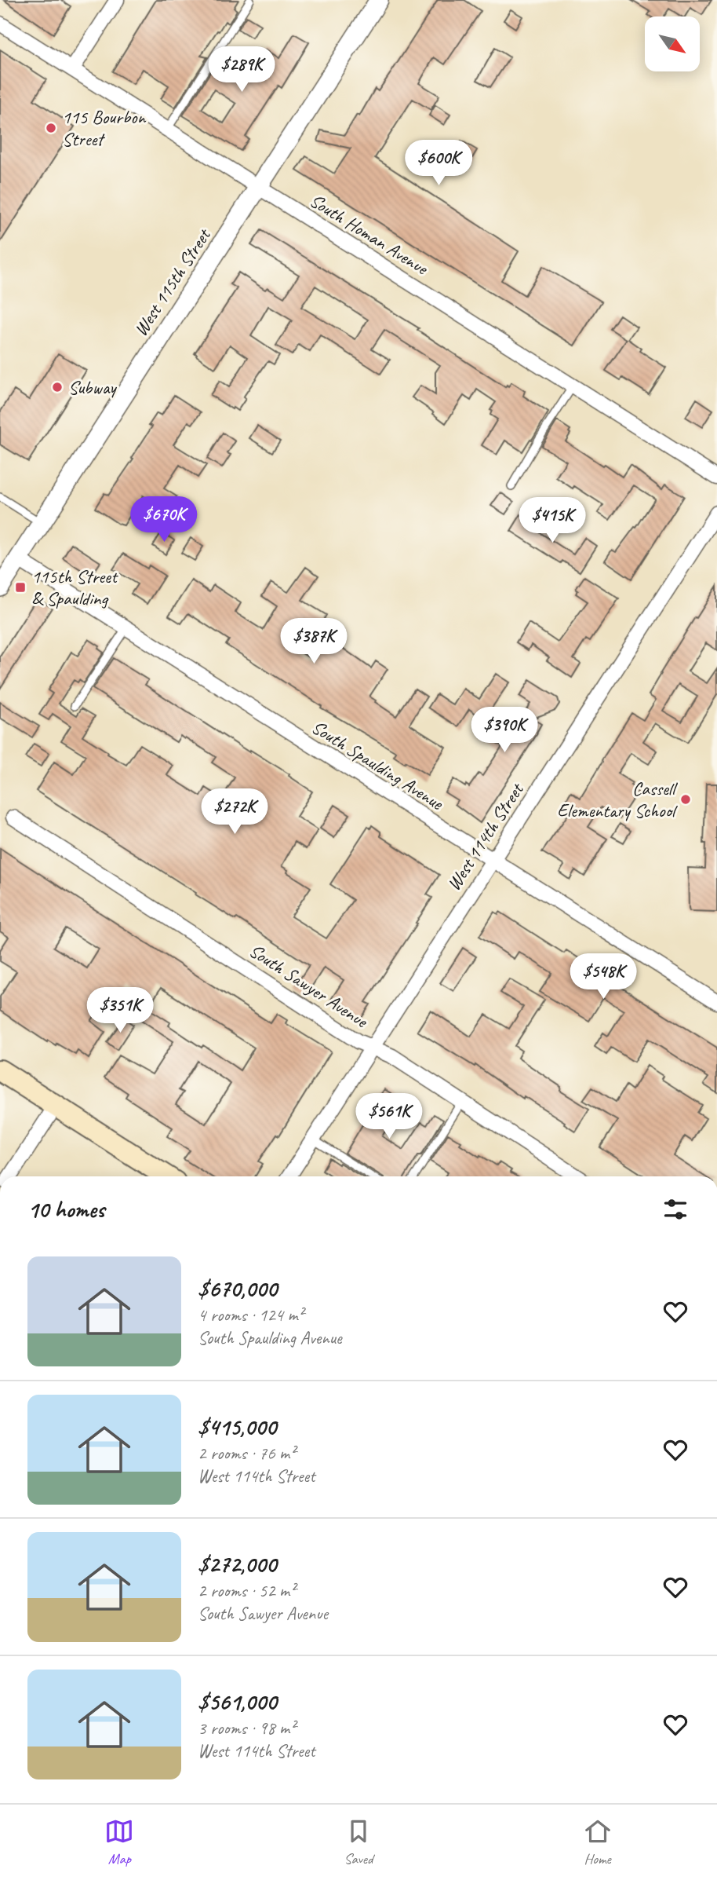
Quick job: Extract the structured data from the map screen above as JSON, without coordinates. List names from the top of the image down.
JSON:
{
  "streets": {
    "street": [
      "South Homan Avenue",
      "West 115th Street",
      "South Spaulding Avenue",
      "West 114th Street",
      "South Sawyer Avenue"
    ]
  },
  "crossings": [
    ["South Homan Avenue", "West 115th Street"],
    ["West 115th Street", "South Spaulding Avenue"],
    ["South Spaulding Avenue", "West 114th Street"],
    ["West 114th Street", "South Sawyer Avenue"]
  ],
  "places": {
    "other": ["115 Bourbon Street", "Subway", "Cassell Elementary School"],
    "transit": ["115th Street & Spaulding"]
  },
  "north": "bottom right",
  "page": {
    "price": [
      "$289K",
      "$600K",
      "$670K",
      "$415K",
      "$387K",
      "$390K",
      "$272K",
      "$548K",
      "$351K",
      "$561K"
    ],
    "heading": "10 homes",
    "list": [
      {
        "name": "$670,000",
        "note": "4 rooms · 124 m² · South Spaulding Avenue"
      },
      {
        "name": "$415,000",
        "note": "2 rooms · 76 m² · West 114th Street"
      },
      {
        "name": "$272,000",
        "note": "2 rooms · 52 m² · South Sawyer Avenue"
      },
      {
        "name": "$561,000",
        "note": "3 rooms · 98 m² · West 114th Street"
      }
    ],
    "tabs": ["Map", "Saved", "Home"]
  }
}
